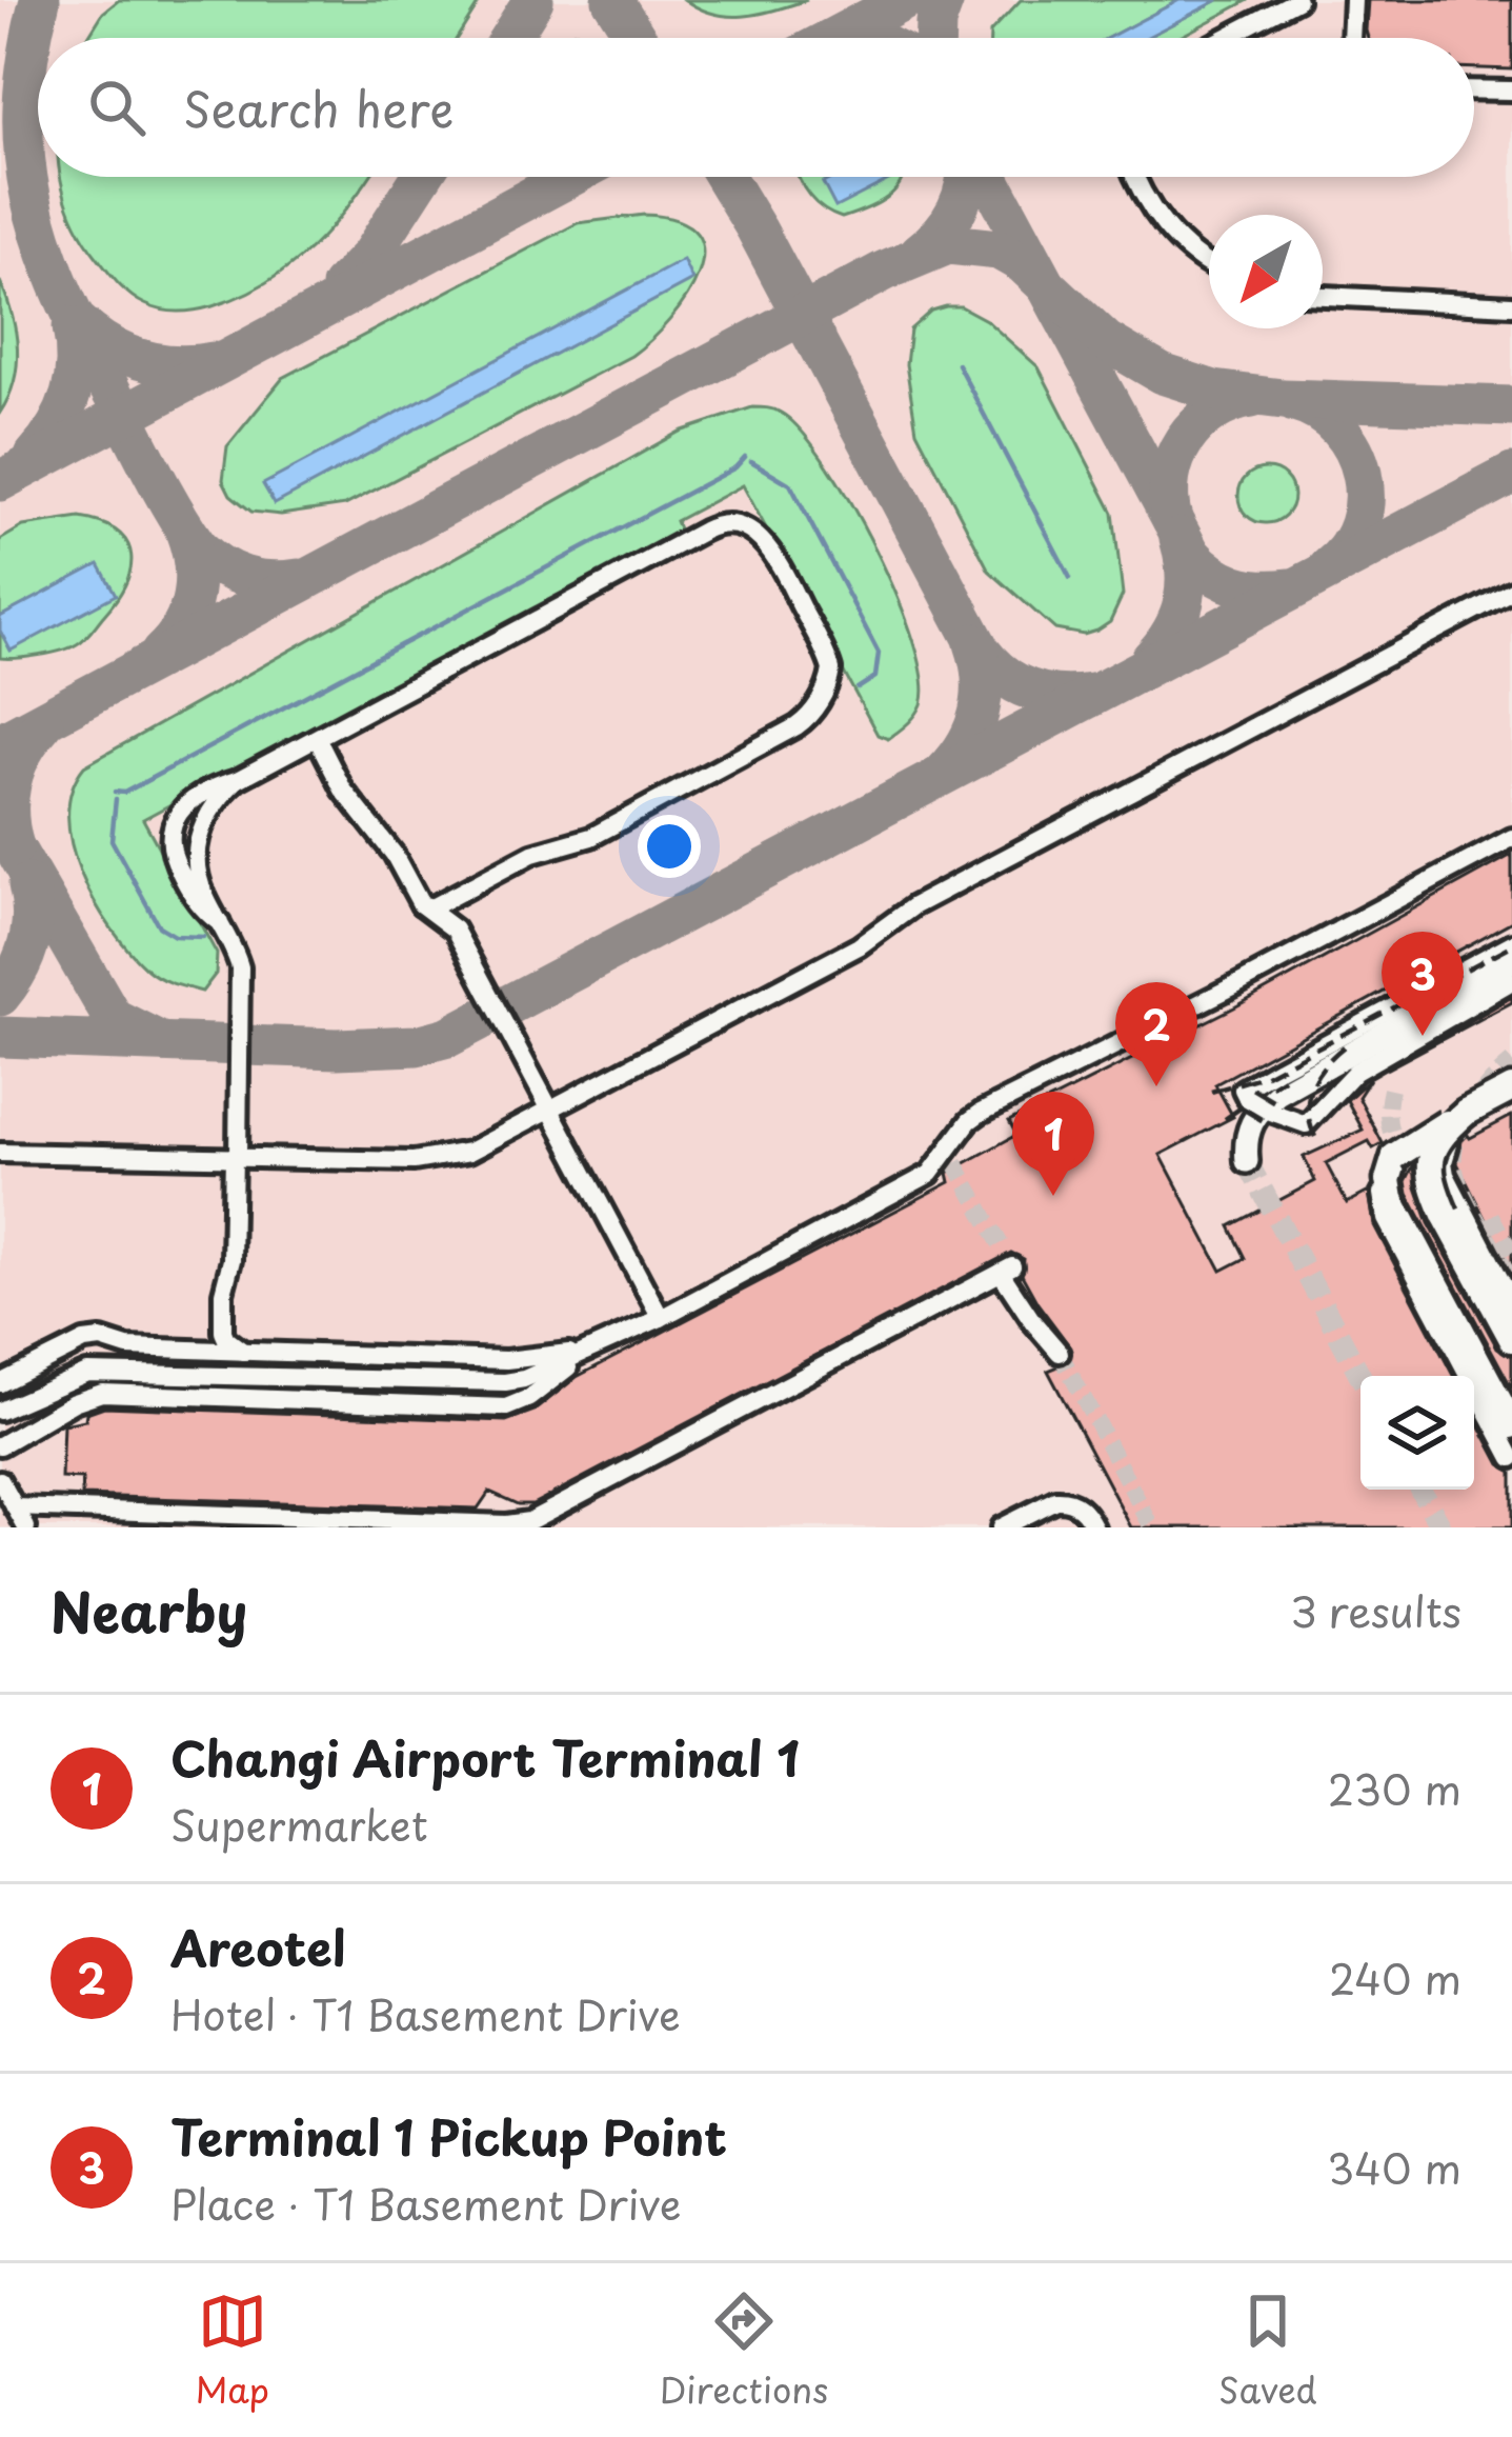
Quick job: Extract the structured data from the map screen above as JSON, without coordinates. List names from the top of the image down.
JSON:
{
  "north": "bottom left",
  "page": {
    "search": "Search here",
    "pins": ["3", "2", "1"],
    "heading": ["Nearby", "3 results"],
    "list": [
      {
        "mark": "1",
        "name": "Changi Airport Terminal 1",
        "note": "Supermarket",
        "value": "230 m"
      },
      {
        "mark": "2",
        "name": "Areotel",
        "note": "Hotel · T1 Basement Drive",
        "value": "240 m"
      },
      {
        "mark": "3",
        "name": "Terminal 1 Pickup Point",
        "note": "Place · T1 Basement Drive",
        "value": "340 m"
      }
    ],
    "nav": ["Map", "Directions", "Saved"]
  }
}
